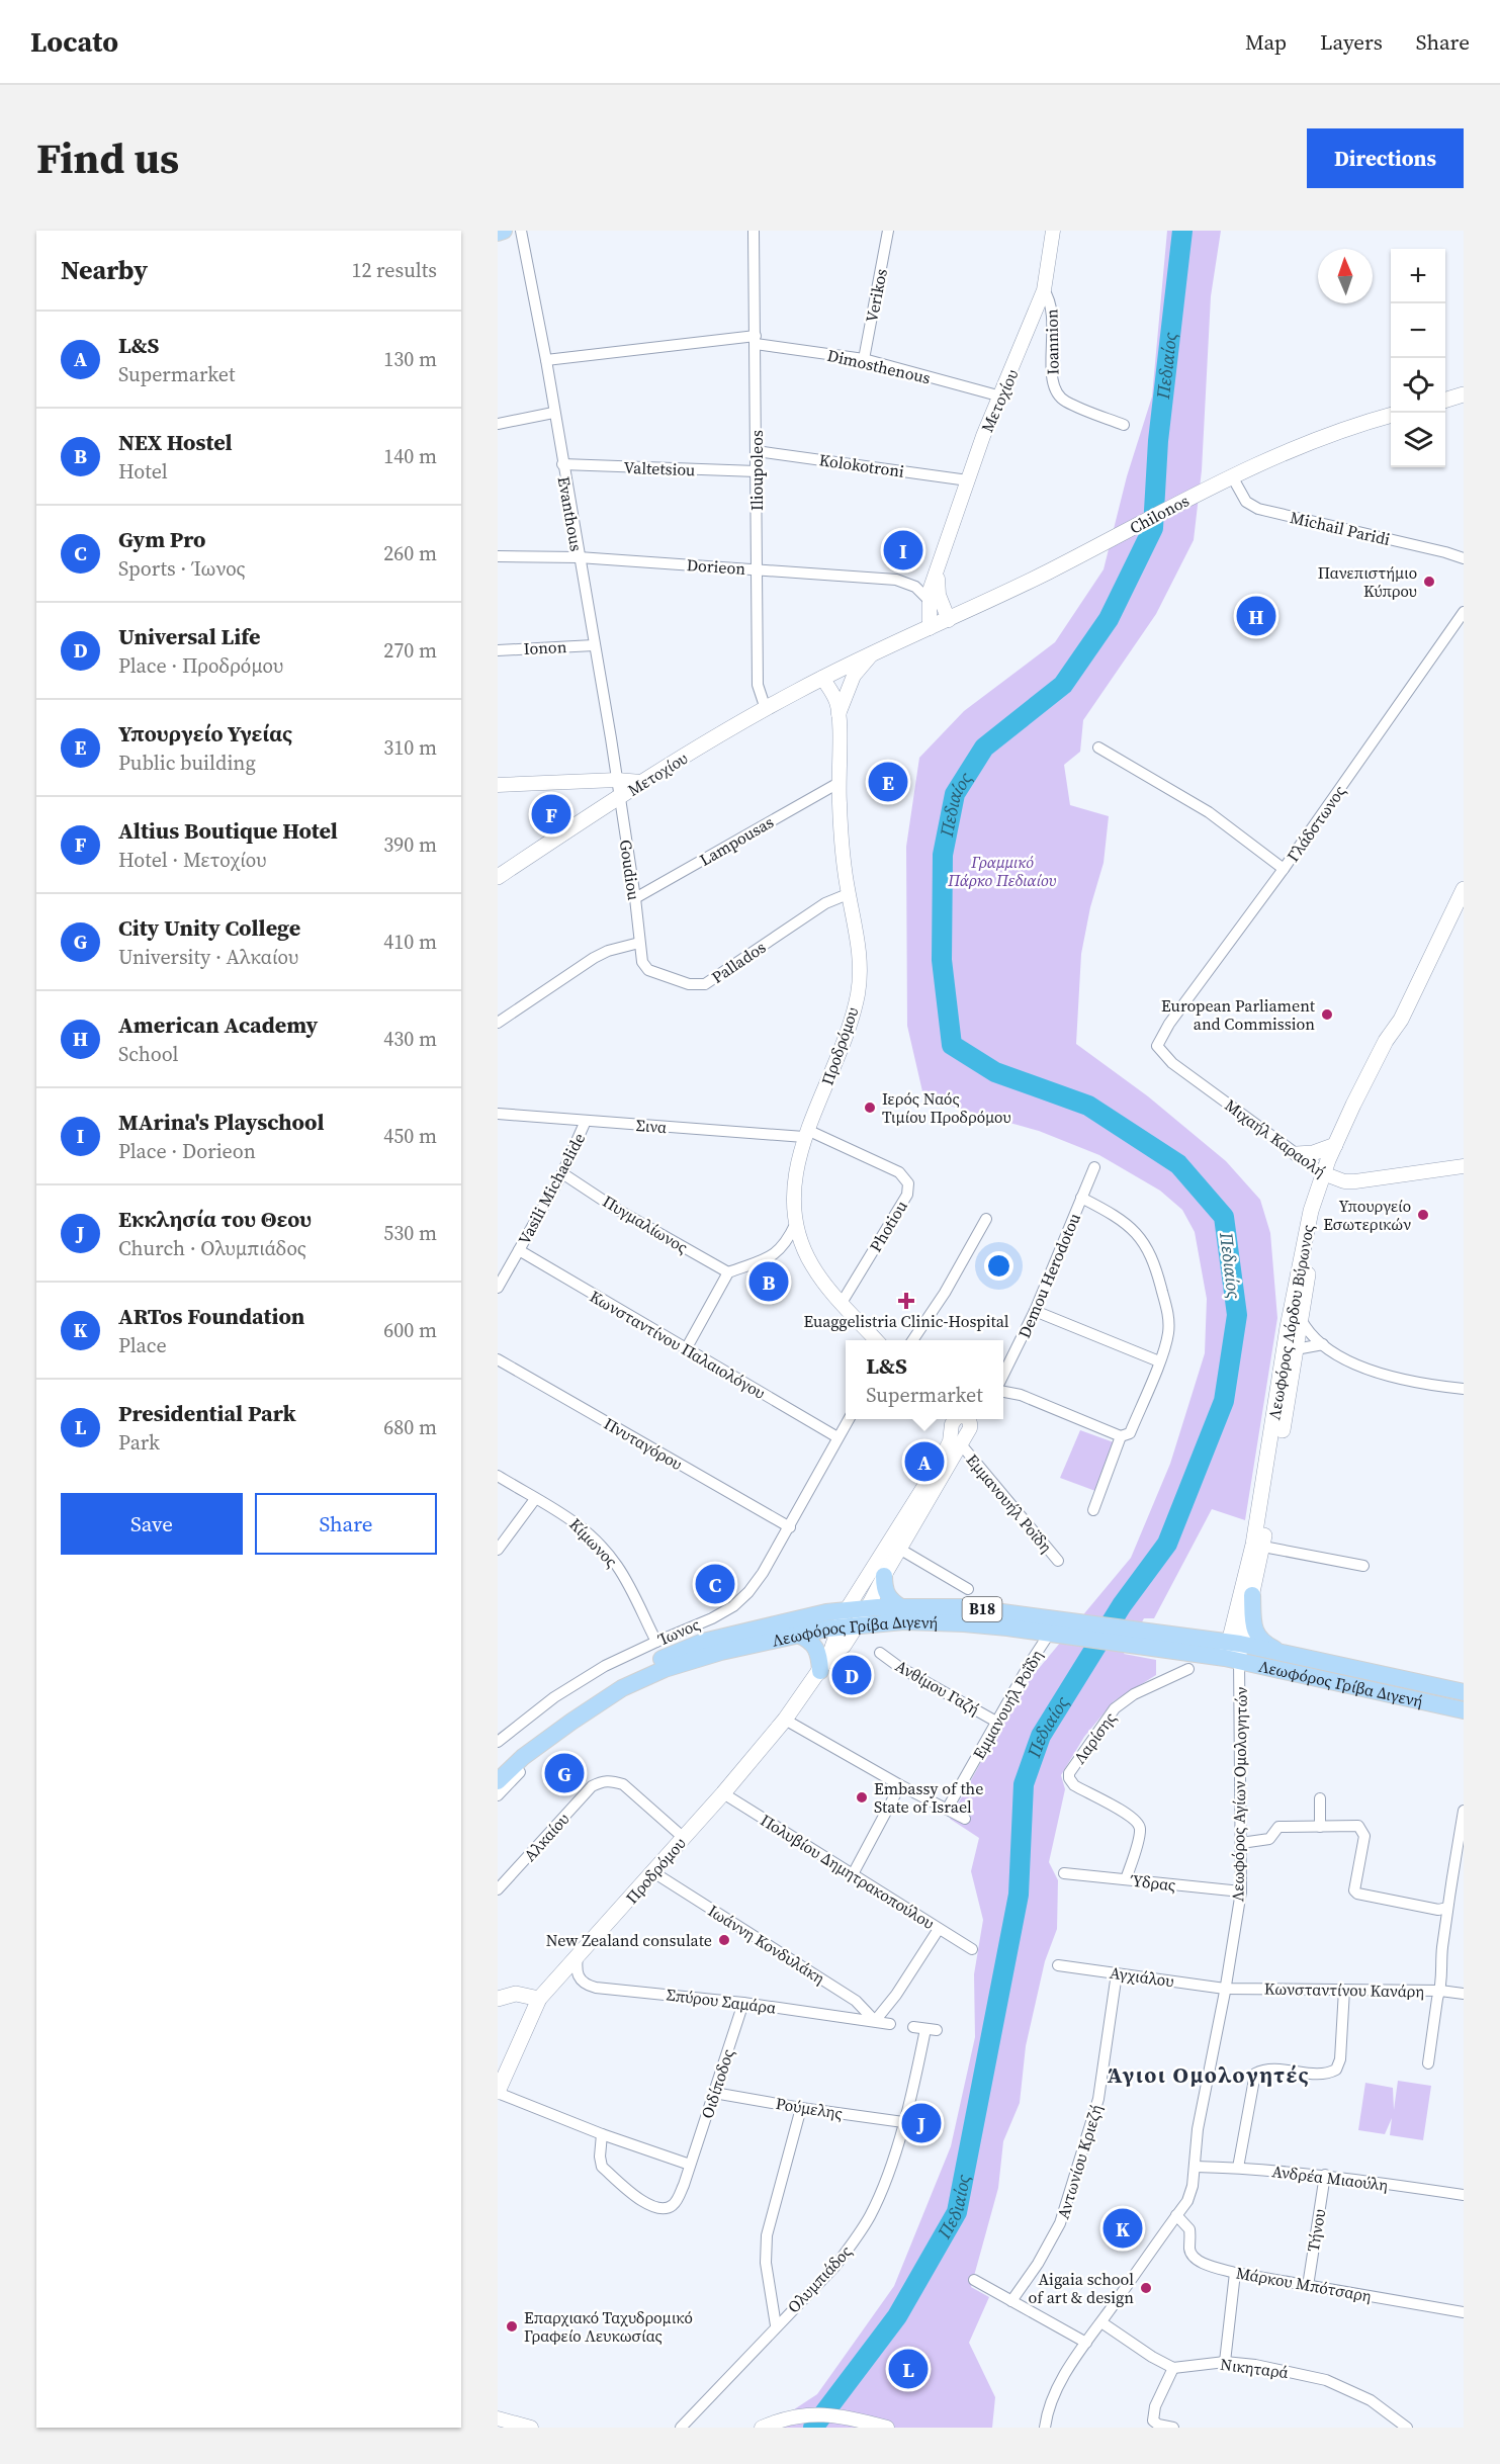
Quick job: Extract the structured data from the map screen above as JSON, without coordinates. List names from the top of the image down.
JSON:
{
  "streets": {
    "main road": [
      "Μετοχίου",
      "Chilonos",
      "Προδρόμου",
      "Λεωφόρος Λόρδου Βύρωνος",
      "B18",
      "Λεωφόρος Γρίβα Διγενή"
    ],
    "street": [
      "Verikos",
      "Ioannion",
      "Dimosthenous",
      "Kolokotroni",
      "Valtetsiou",
      "Ilioupoleos",
      "Evanthous",
      "Michail Paridi",
      "Dorieon",
      "Ionon",
      "Γλάδστωνος",
      "Lampousas",
      "Goudiou",
      "Pallados",
      "Σινα",
      "Μιχαήλ Καραολή",
      "Vasili Michaelide",
      "Πυγμαλίωνος",
      "Photiou",
      "Demou Herodotou",
      "Κωνσταντίνου Παλαιολόγου",
      "Πνυταγόρου",
      "Εμμανουήλ Ροϊδη",
      "Κίμωνος",
      "Ίωνος",
      "Ανθίμου Γαζή",
      "Εμμανουήλ Ροΐδη",
      "Λαρίσης",
      "Λεωφόρος Αγίων Ομολογητών",
      "Αλκαίου",
      "Πολυβίου Δημητρακοπούλου",
      "Ύδρας",
      "Ιωάννη Κονδυλάκη",
      "Αγχιάλου",
      "Κωνσταντίνου Κανάρη",
      "Σπύρου Σαμάρα",
      "Οιδίποδος",
      "Ρούμελης",
      "Αντωνίου Κριεζή",
      "Ανδρέα Μιαούλη",
      "Τήνου",
      "Ολυμπιάδος",
      "Μάρκου Μπότσαρη",
      "Νικηταρά"
    ]
  },
  "crossings": [
    ["Verikos", "Dimosthenous"],
    ["Ioannion", "Μετοχίου"],
    ["Dimosthenous", "Μετοχίου"],
    ["Dimosthenous", "Ilioupoleos"],
    ["Dimosthenous", "Evanthous"],
    ["Μετοχίου", "Kolokotroni"],
    ["Μετοχίου", "Ilioupoleos"],
    ["Μετοχίου", "Evanthous"],
    ["Μετοχίου", "Chilonos"],
    ["Μετοχίου", "Dorieon"],
    ["Μετοχίου", "Goudiou"],
    ["Μετοχίου", "Προδρόμου"],
    ["Kolokotroni", "Ilioupoleos"],
    ["Valtetsiou", "Ilioupoleos"],
    ["Valtetsiou", "Evanthous"],
    ["Ilioupoleos", "Dorieon"],
    ["Evanthous", "Dorieon"],
    ["Evanthous", "Ionon"],
    ["Evanthous", "Goudiou"],
    ["Chilonos", "Michail Paridi"],
    ["Γλάδστωνος", "Μιχαήλ Καραολή"],
    ["Lampousas", "Goudiou"],
    ["Lampousas", "Προδρόμου"],
    ["Goudiou", "Pallados"],
    ["Pallados", "Προδρόμου"],
    ["Προδρόμου", "Σινα"],
    ["Προδρόμου", "Photiou"],
    ["Προδρόμου", "Εμμανουήλ Ροϊδη"],
    ["Προδρόμου", "Λεωφόρος Γρίβα Διγενή"],
    ["Προδρόμου", "Αλκαίου"],
    ["Προδρόμου", "Πολυβίου Δημητρακοπούλου"],
    ["Προδρόμου", "Ιωάννη Κονδυλάκη"],
    ["Προδρόμου", "Σπύρου Σαμάρα"],
    ["Σινα", "Vasili Michaelide"],
    ["Σινα", "Photiou"],
    ["Μιχαήλ Καραολή", "Λεωφόρος Λόρδου Βύρωνος"],
    ["Vasili Michaelide", "Πυγμαλίωνος"],
    ["Vasili Michaelide", "Κωνσταντίνου Παλαιολόγου"],
    ["Λεωφόρος Λόρδου Βύρωνος", "Λεωφόρος Γρίβα Διγενή"],
    ["Λεωφόρος Λόρδου Βύρωνος", "Λεωφόρος Αγίων Ομολογητών"],
    ["Κωνσταντίνου Παλαιολόγου", "Ίωνος"],
    ["Πνυταγόρου", "Ίωνος"],
    ["Κίμωνος", "Ίωνος"],
    ["Λεωφόρος Γρίβα Διγενή", "Εμμανουήλ Ροΐδη"],
    ["Λεωφόρος Γρίβα Διγενή", "Λεωφόρος Αγίων Ομολογητών"],
    ["Ανθίμου Γαζή", "Εμμανουήλ Ροΐδη"],
    ["Λαρίσης", "Ύδρας"],
    ["Λεωφόρος Αγίων Ομολογητών", "Ύδρας"],
    ["Λεωφόρος Αγίων Ομολογητών", "Αγχιάλου"],
    ["Λεωφόρος Αγίων Ομολογητών", "Κωνσταντίνου Κανάρη"],
    ["Λεωφόρος Αγίων Ομολογητών", "Ανδρέα Μιαούλη"],
    ["Λεωφόρος Αγίων Ομολογητών", "Μάρκου Μπότσαρη"],
    ["Ιωάννη Κονδυλάκη", "Σπύρου Σαμάρα"],
    ["Αγχιάλου", "Κωνσταντίνου Κανάρη"],
    ["Αγχιάλου", "Αντωνίου Κριεζή"],
    ["Σπύρου Σαμάρα", "Οιδίποδος"],
    ["Οιδίποδος", "Ρούμελης"],
    ["Ρούμελης", "Ολυμπιάδος"],
    ["Ανδρέα Μιαούλη", "Τήνου"],
    ["Τήνου", "Μάρκου Μπότσαρη"]
  ],
  "districts": ["Άγιοι Ομολογητές"],
  "water": ["Πεδιαίος"],
  "parks": ["Γραμμικό Πάρκο Πεδιαίου"],
  "places": {
    "other": [
      "Πανεπιστήμιο Κύπρου",
      "European Parliament and Commission",
      "Ιερός Ναός Τιμίου Προδρόμου",
      "Υπουργείο Εσωτερικών",
      "Embassy of the State of Israel",
      "New Zealand consulate",
      "Aigaia school of art & design",
      "Επαρχιακό Ταχυδρομικό Γραφείο Λευκωσίας"
    ],
    "health": ["Euaggelistria Clinic-Hospital"]
  },
  "north": "top",
  "page": {
    "header": "Locato",
    "nav": ["Map", "Layers", "Share"],
    "title": "Find us",
    "buttons": [
      "Directions",
      ["Save", "Share"]
    ],
    "heading": ["Nearby", "12 results"],
    "map_buttons": ["+", "−"],
    "list": [
      {
        "mark": "A",
        "name": "L&S",
        "note": "Supermarket",
        "value": "130 m"
      },
      {
        "mark": "B",
        "name": "NEX Hostel",
        "note": "Hotel",
        "value": "140 m"
      },
      {
        "mark": "C",
        "name": "Gym Pro",
        "note": "Sports · Ίωνος",
        "value": "260 m"
      },
      {
        "mark": "D",
        "name": "Universal Life",
        "note": "Place · Προδρόμου",
        "value": "270 m"
      },
      {
        "mark": "E",
        "name": "Υπουργείο Υγείας",
        "note": "Public building",
        "value": "310 m"
      },
      {
        "mark": "F",
        "name": "Altius Boutique Hotel",
        "note": "Hotel · Μετοχίου",
        "value": "390 m"
      },
      {
        "mark": "G",
        "name": "City Unity College",
        "note": "University · Αλκαίου",
        "value": "410 m"
      },
      {
        "mark": "H",
        "name": "American Academy",
        "note": "School",
        "value": "430 m"
      },
      {
        "mark": "I",
        "name": "MArina's Playschool",
        "note": "Place · Dorieon",
        "value": "450 m"
      },
      {
        "mark": "J",
        "name": "Εκκλησία του Θεου",
        "note": "Church · Ολυμπιάδος",
        "value": "530 m"
      },
      {
        "mark": "K",
        "name": "ARTos Foundation",
        "note": "Place",
        "value": "600 m"
      },
      {
        "mark": "L",
        "name": "Presidential Park",
        "note": "Park",
        "value": "680 m"
      }
    ],
    "pins": [
      "I",
      "H",
      "E",
      "F",
      "B",
      "A",
      "C",
      "D",
      "G",
      "J",
      "K",
      "L"
    ],
    "popup": ["L&S", "Supermarket"]
  }
}
